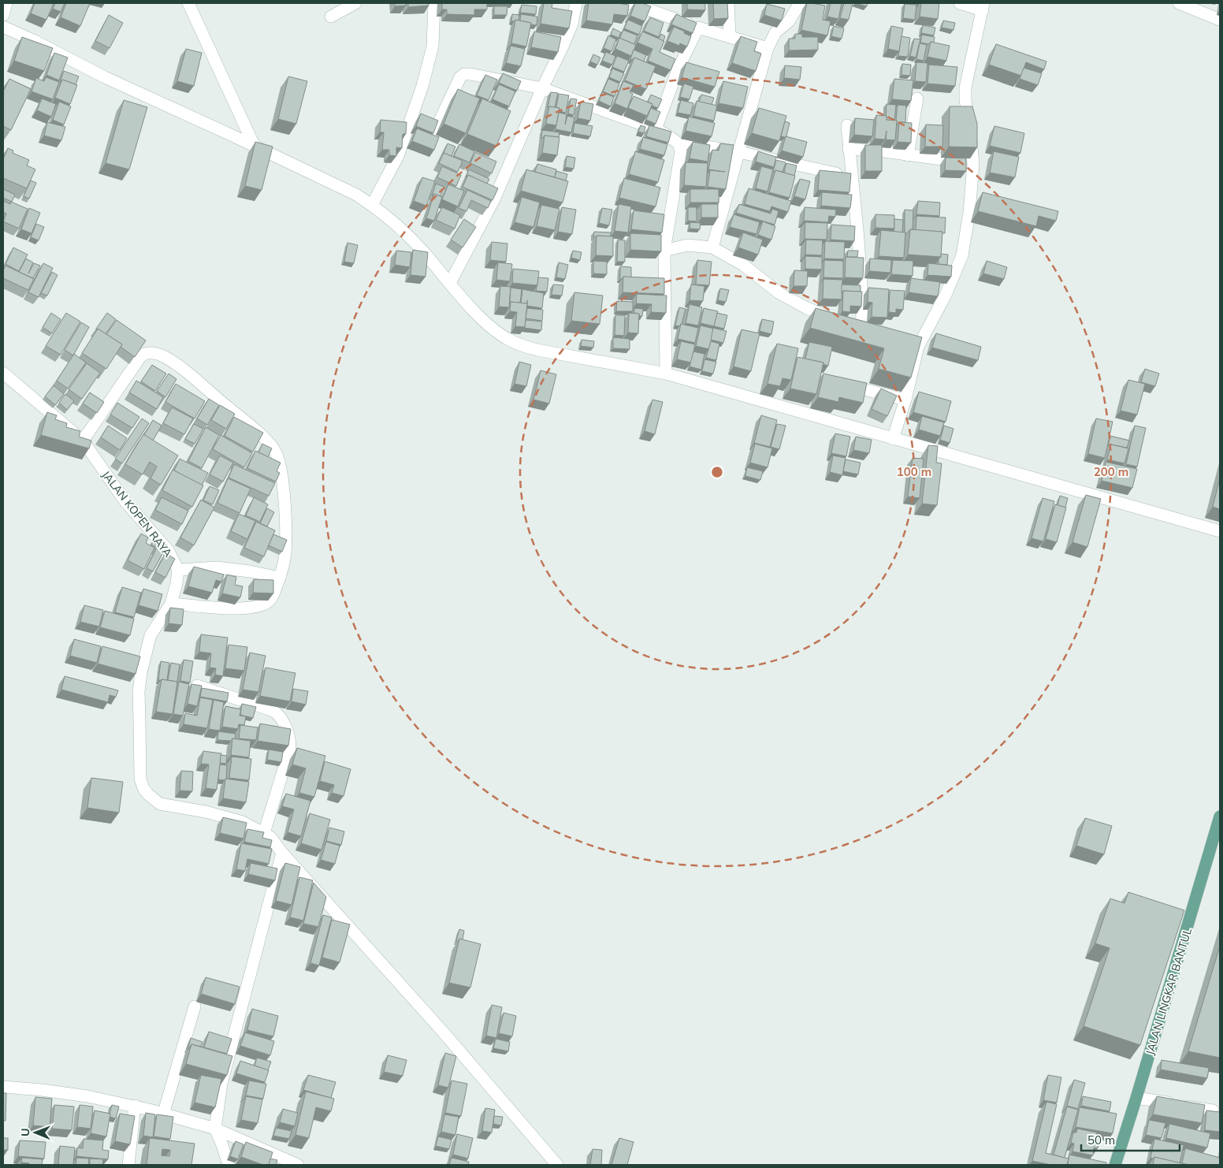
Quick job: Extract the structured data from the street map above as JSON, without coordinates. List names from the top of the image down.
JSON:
{
  "streets": {
    "main road": ["JALAN LINGKAR BANTUL"],
    "street": ["JALAN KOPEN RAYA"]
  },
  "scale_bar": "50 m",
  "north": "left",
  "rings": ["100 m", "200 m"]
}
